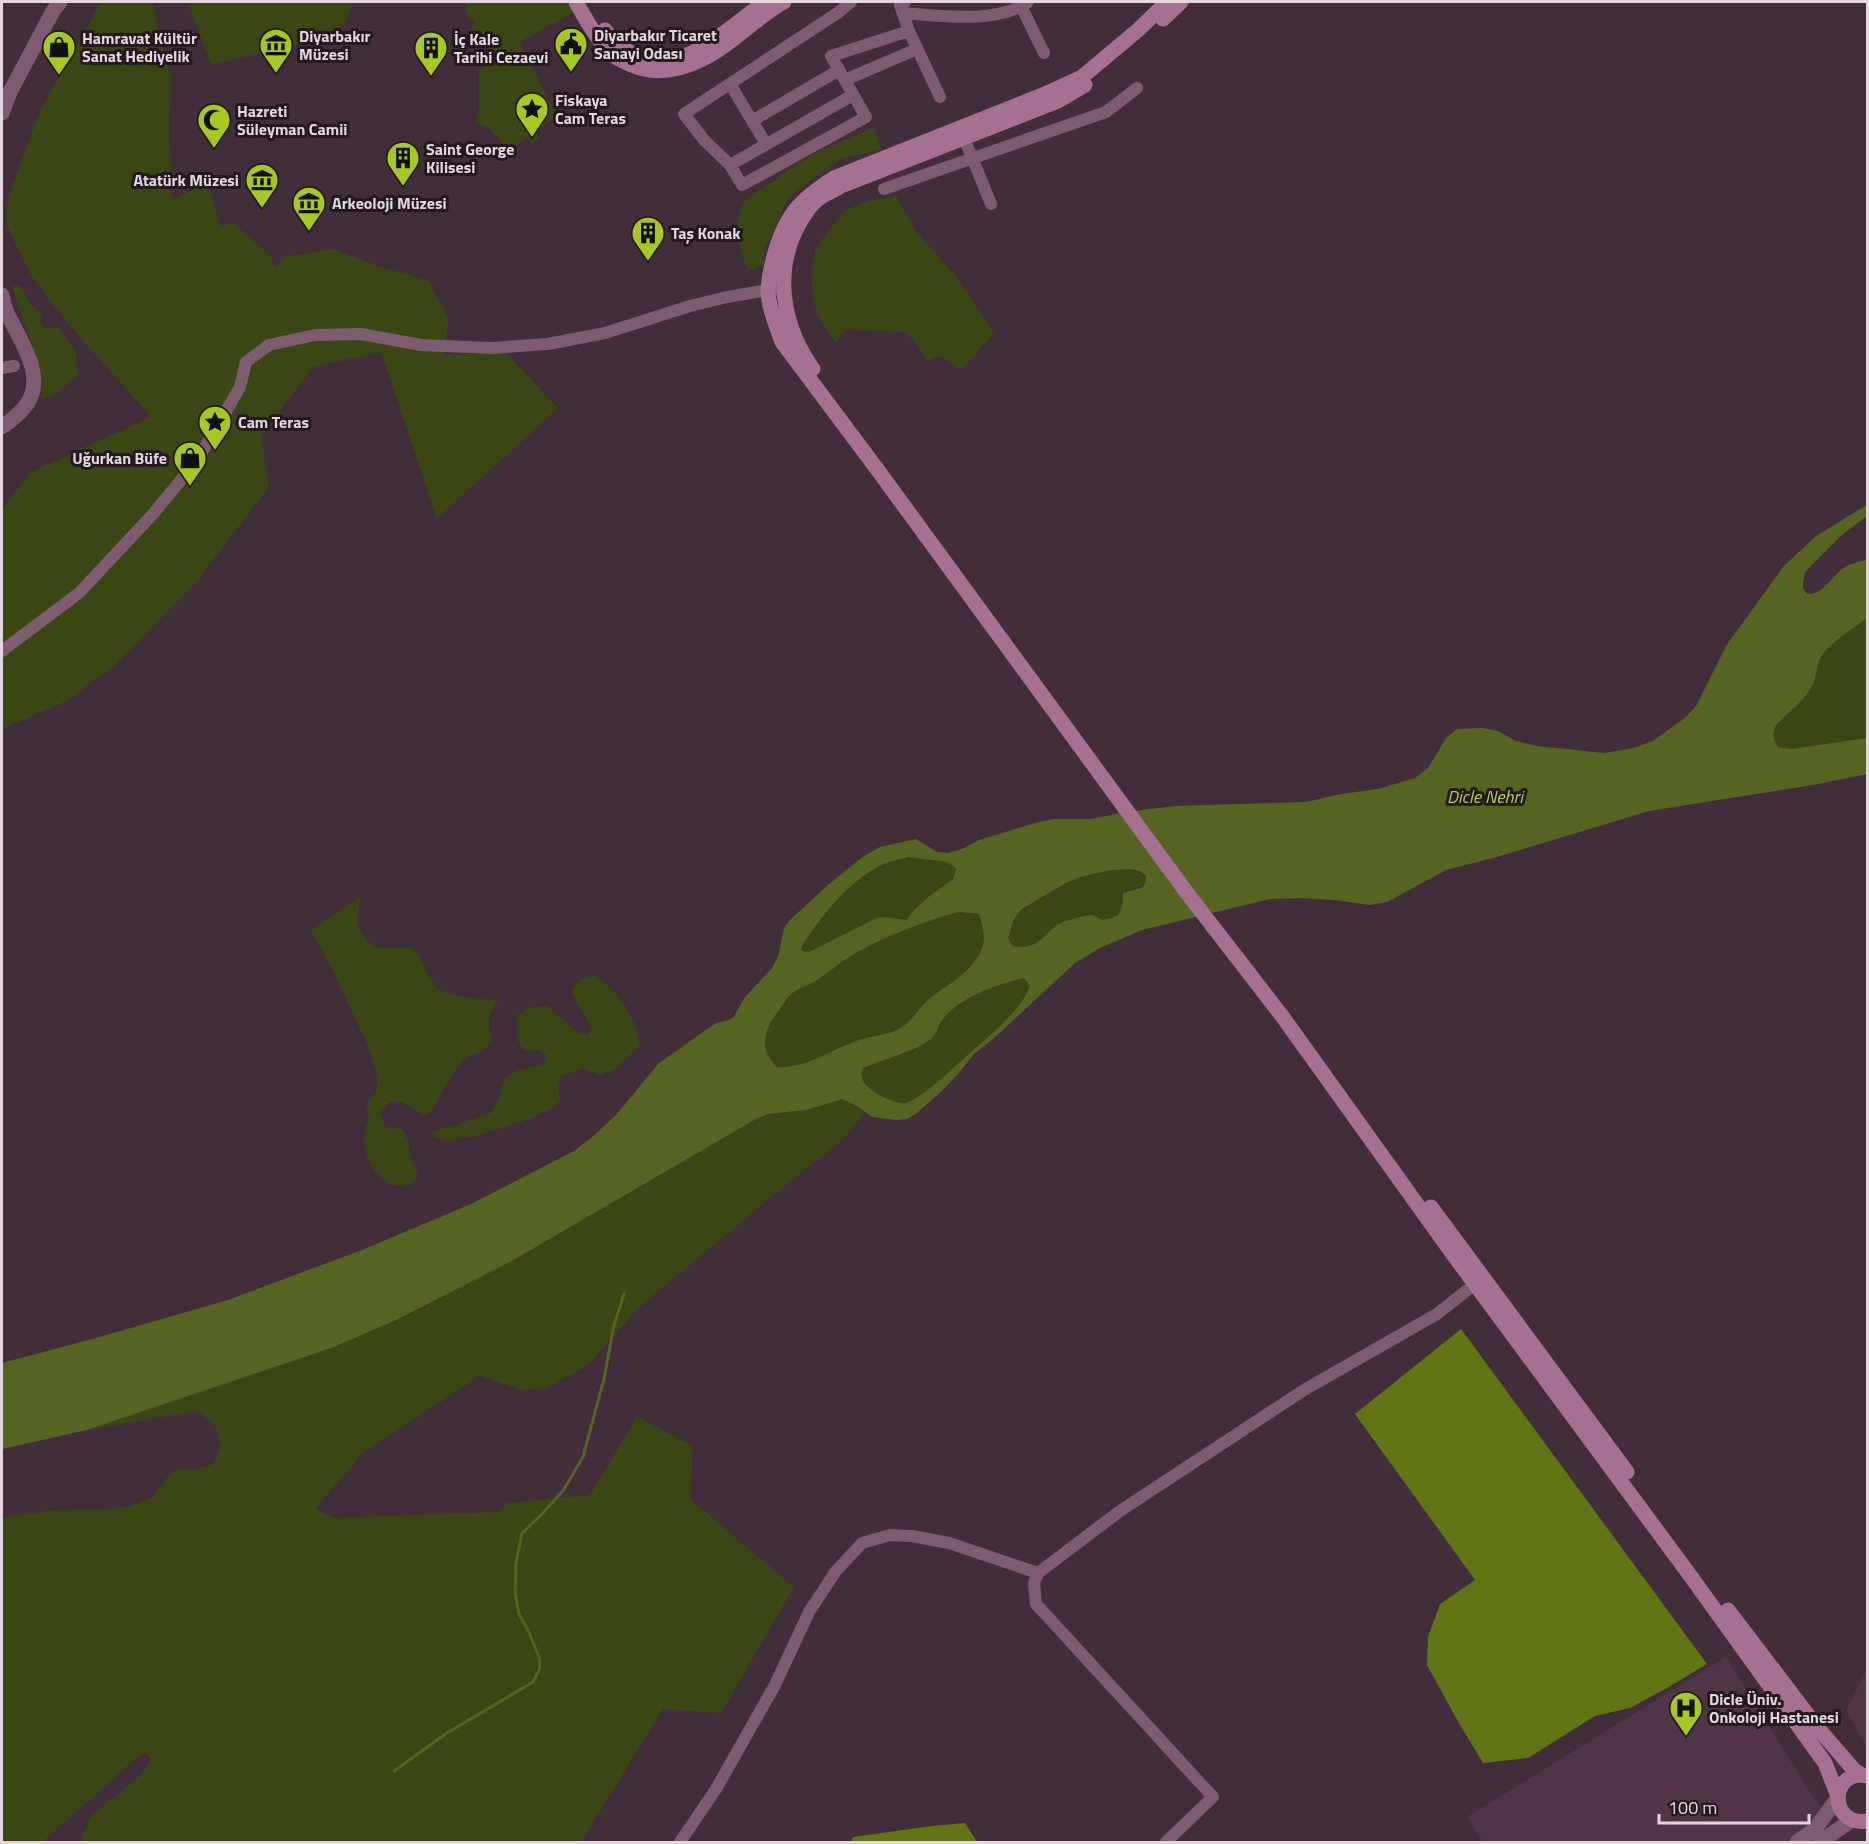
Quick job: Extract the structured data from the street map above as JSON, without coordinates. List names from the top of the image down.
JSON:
{
  "water": ["Dicle Nehri"],
  "places": {
    "public building": ["Diyarbakır Ticaret Sanayi Odası"],
    "museum": ["Diyarbakır Müzesi", "Atatürk Müzesi", "Arkeoloji Müzesi"],
    "shop": ["Hamravat Kültür Sanat Hediyelik", "Uğurkan Büfe"],
    "building": ["İç Kale Tarihi Cezaevi", "Saint George Kilisesi", "Taş Konak"],
    "place": ["Fiskaya Cam Teras", "Cam Teras"],
    "mosque": ["Hazreti Süleyman Camii"],
    "hospital": ["Dicle Üniv. Onkoloji Hastanesi"]
  },
  "scale_bar": "100 m"
}
